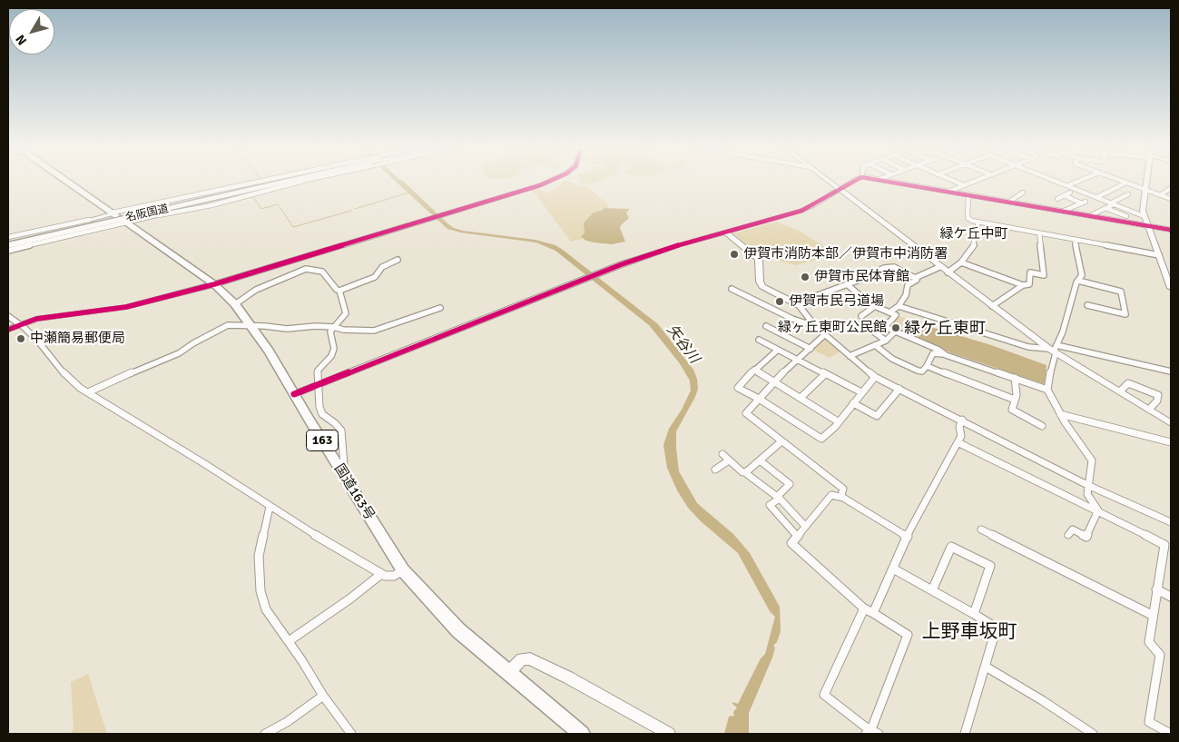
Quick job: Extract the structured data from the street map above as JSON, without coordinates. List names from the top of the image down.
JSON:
{
  "streets": {
    "highway": ["名阪国道", "163", "国道163号"]
  },
  "districts": ["緑ケ丘中町", "緑ケ丘東町", "上野車坂町"],
  "water": ["矢谷川"],
  "places": [
    "伊賀市消防本部／伊賀市中消防署",
    "伊賀市民体育館",
    "伊賀市民弓道場",
    "緑ヶ丘東町公民館",
    "中瀬簡易郵便局"
  ],
  "north": "bottom left"
}
